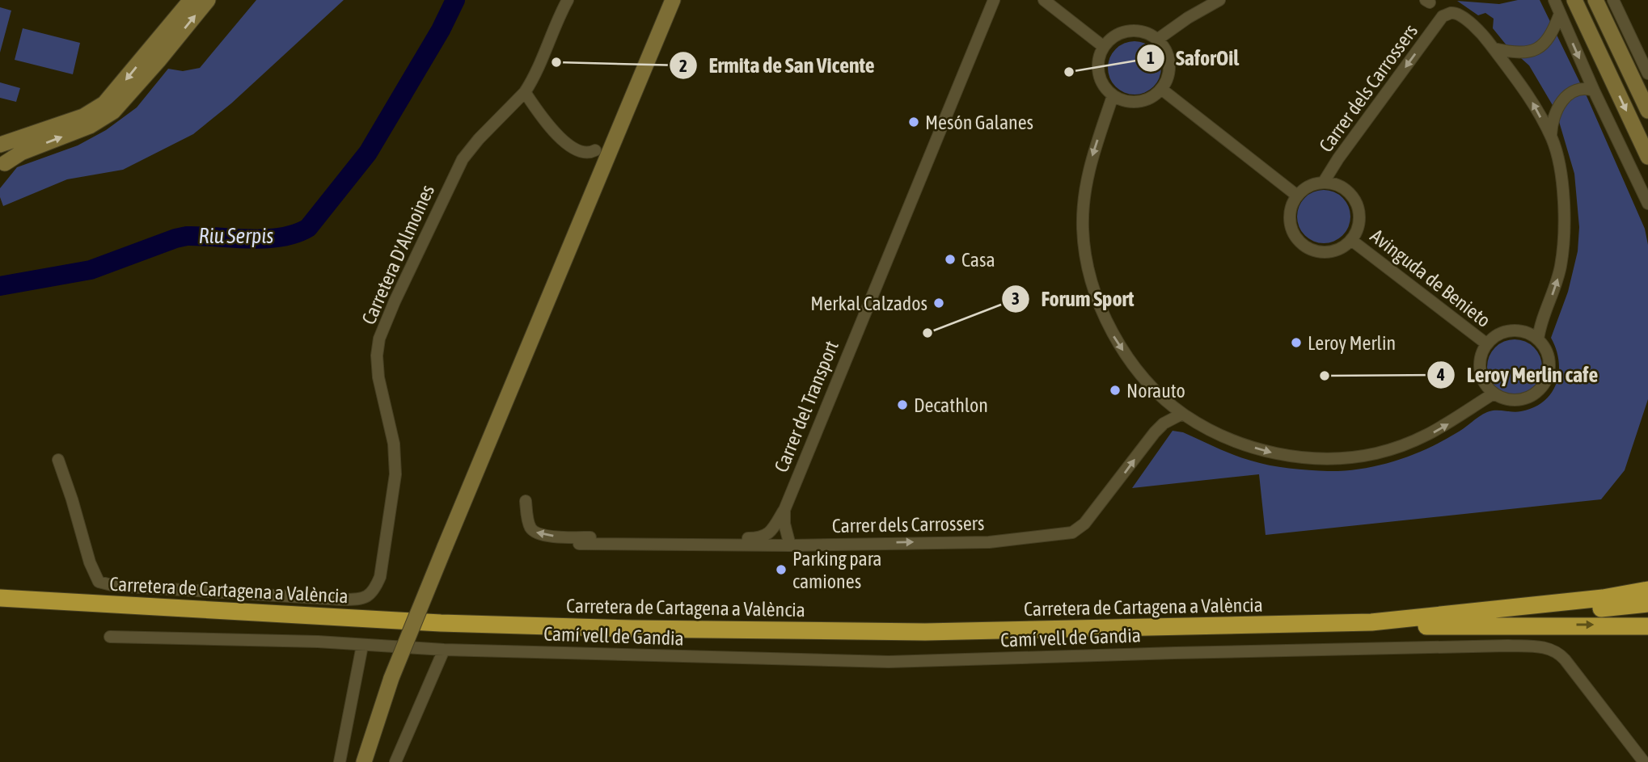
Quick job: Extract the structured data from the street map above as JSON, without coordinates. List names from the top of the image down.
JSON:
{
  "streets": {
    "highway": ["Carretera de Cartagena a València"],
    "street": [
      "Carrer dels Carrossers",
      "Carretera D'Almoines",
      "Avinguda de Benieto",
      "Carrer del Transport",
      "Camí vell de Gandia"
    ]
  },
  "crossings": [
    ["Carrer dels Carrossers", "Avinguda de Benieto"],
    ["Carrer dels Carrossers", "Carrer del Transport"]
  ],
  "water": ["Riu Serpis"],
  "places": [
    "Ermita de San Vicente",
    "SaforOil",
    "Mesón Galanes",
    "Casa",
    "Merkal Calzados",
    "Forum Sport",
    "Leroy Merlin",
    "Leroy Merlin cafe",
    "Norauto",
    "Decathlon",
    "Parking para camiones"
  ]
}
